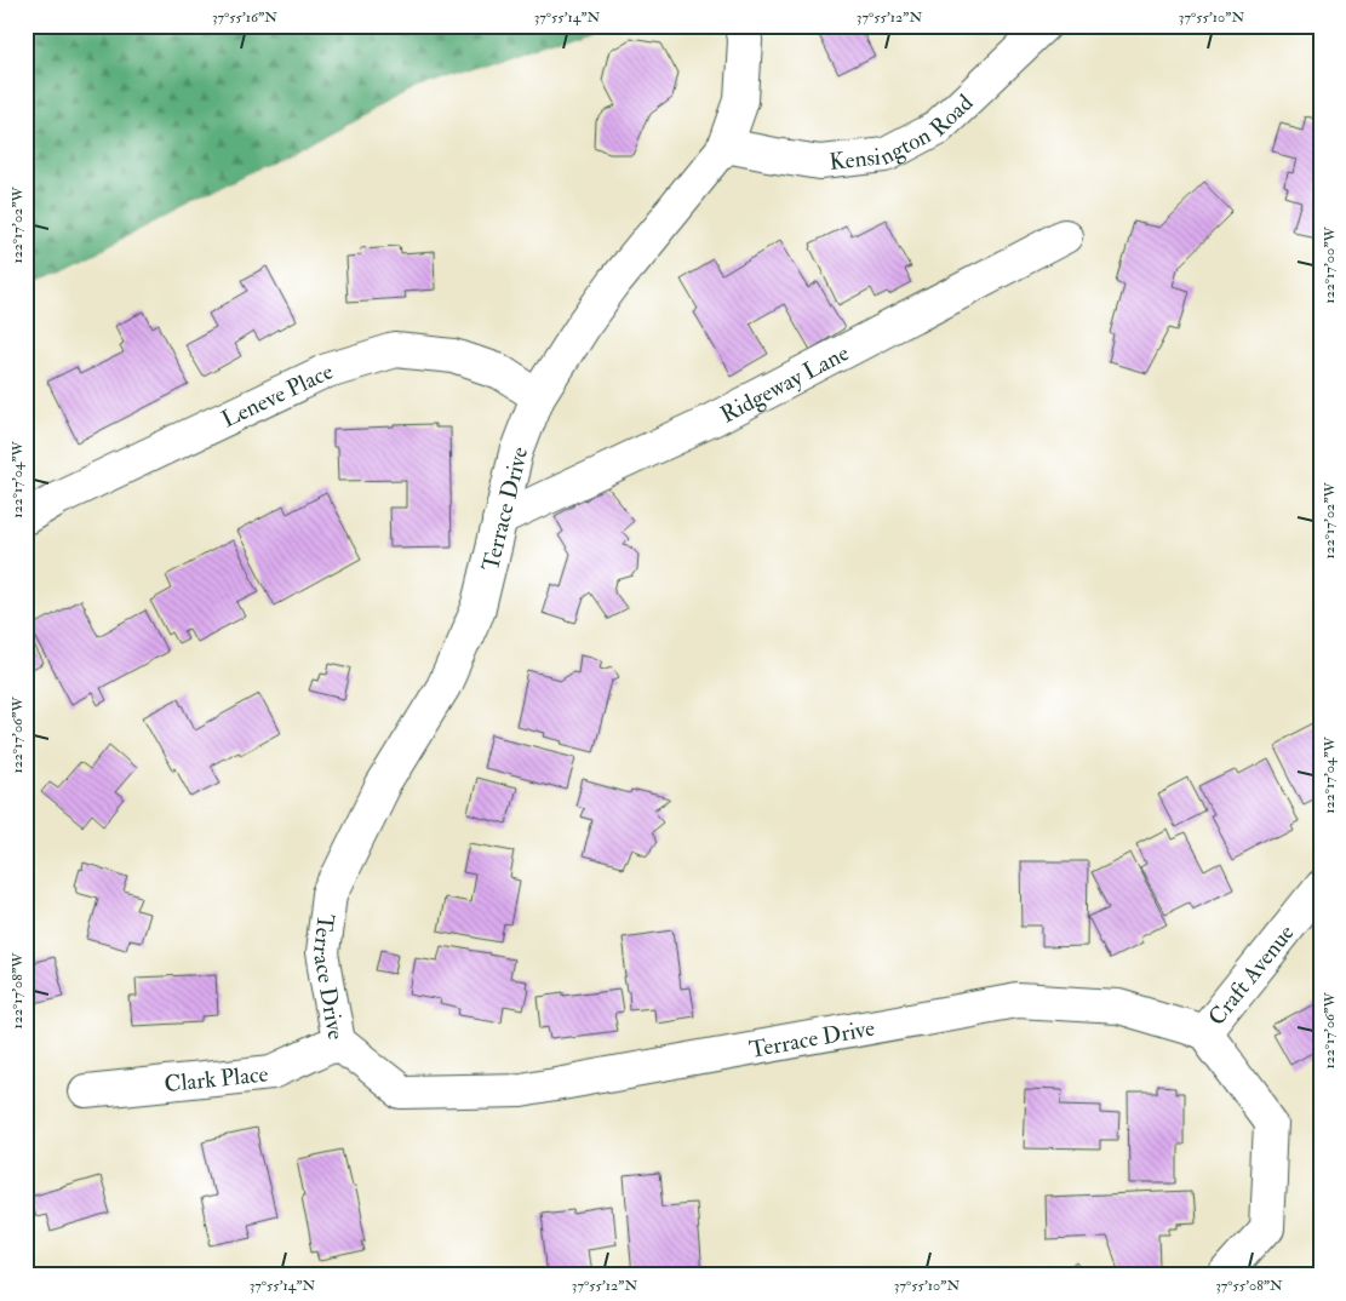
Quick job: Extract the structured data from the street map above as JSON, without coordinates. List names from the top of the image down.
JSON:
{
  "streets": {
    "street": [
      "Kensington Road",
      "Ridgeway Lane",
      "Leneve Place",
      "Terrace Drive",
      "Craft Avenue",
      "Clark Place"
    ]
  },
  "crossings": [
    ["Kensington Road", "Terrace Drive"],
    ["Ridgeway Lane", "Terrace Drive"],
    ["Leneve Place", "Terrace Drive"],
    ["Terrace Drive", "Craft Avenue"],
    ["Terrace Drive", "Clark Place"]
  ],
  "coordinates": [
    "37°55'16\"N",
    "37°55'14\"N",
    "37°55'12\"N",
    "37°55'10\"N",
    "122°17'02\"W",
    "122°17'00\"W",
    "122°17'04\"W",
    "122°17'06\"W",
    "122°17'08\"W",
    "37°55'08\"N"
  ]
}
